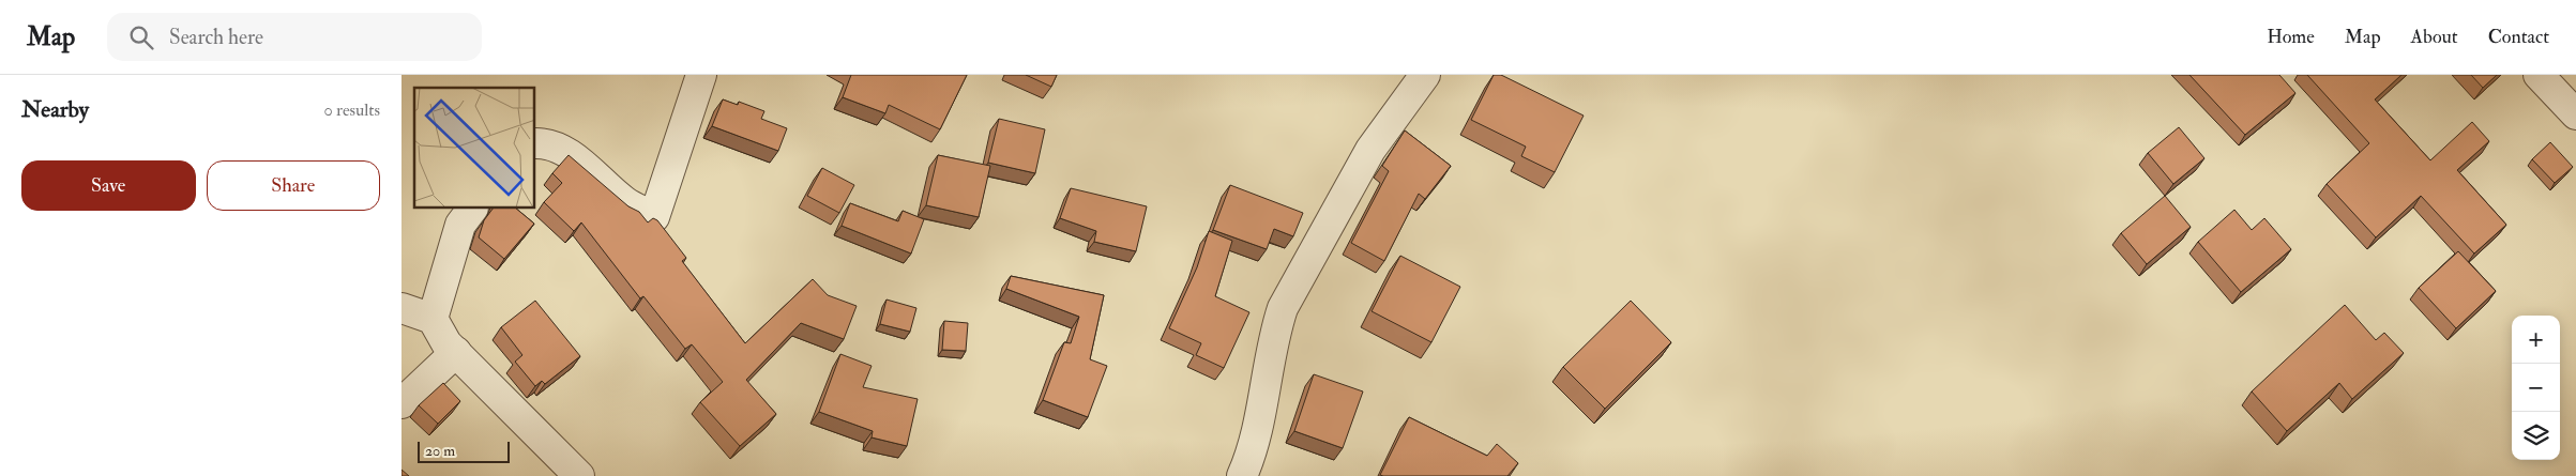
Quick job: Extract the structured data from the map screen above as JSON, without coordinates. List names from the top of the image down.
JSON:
{
  "scale_bar": "20 m",
  "page": {
    "header": "Map",
    "search": "Search here",
    "nav": [
      "Home",
      "Map",
      "About",
      "Contact"
    ],
    "heading": ["Nearby", "0 results"],
    "buttons": ["Save", "Share"],
    "map_buttons": ["+", "−"],
    "scale": "20 m"
  }
}
